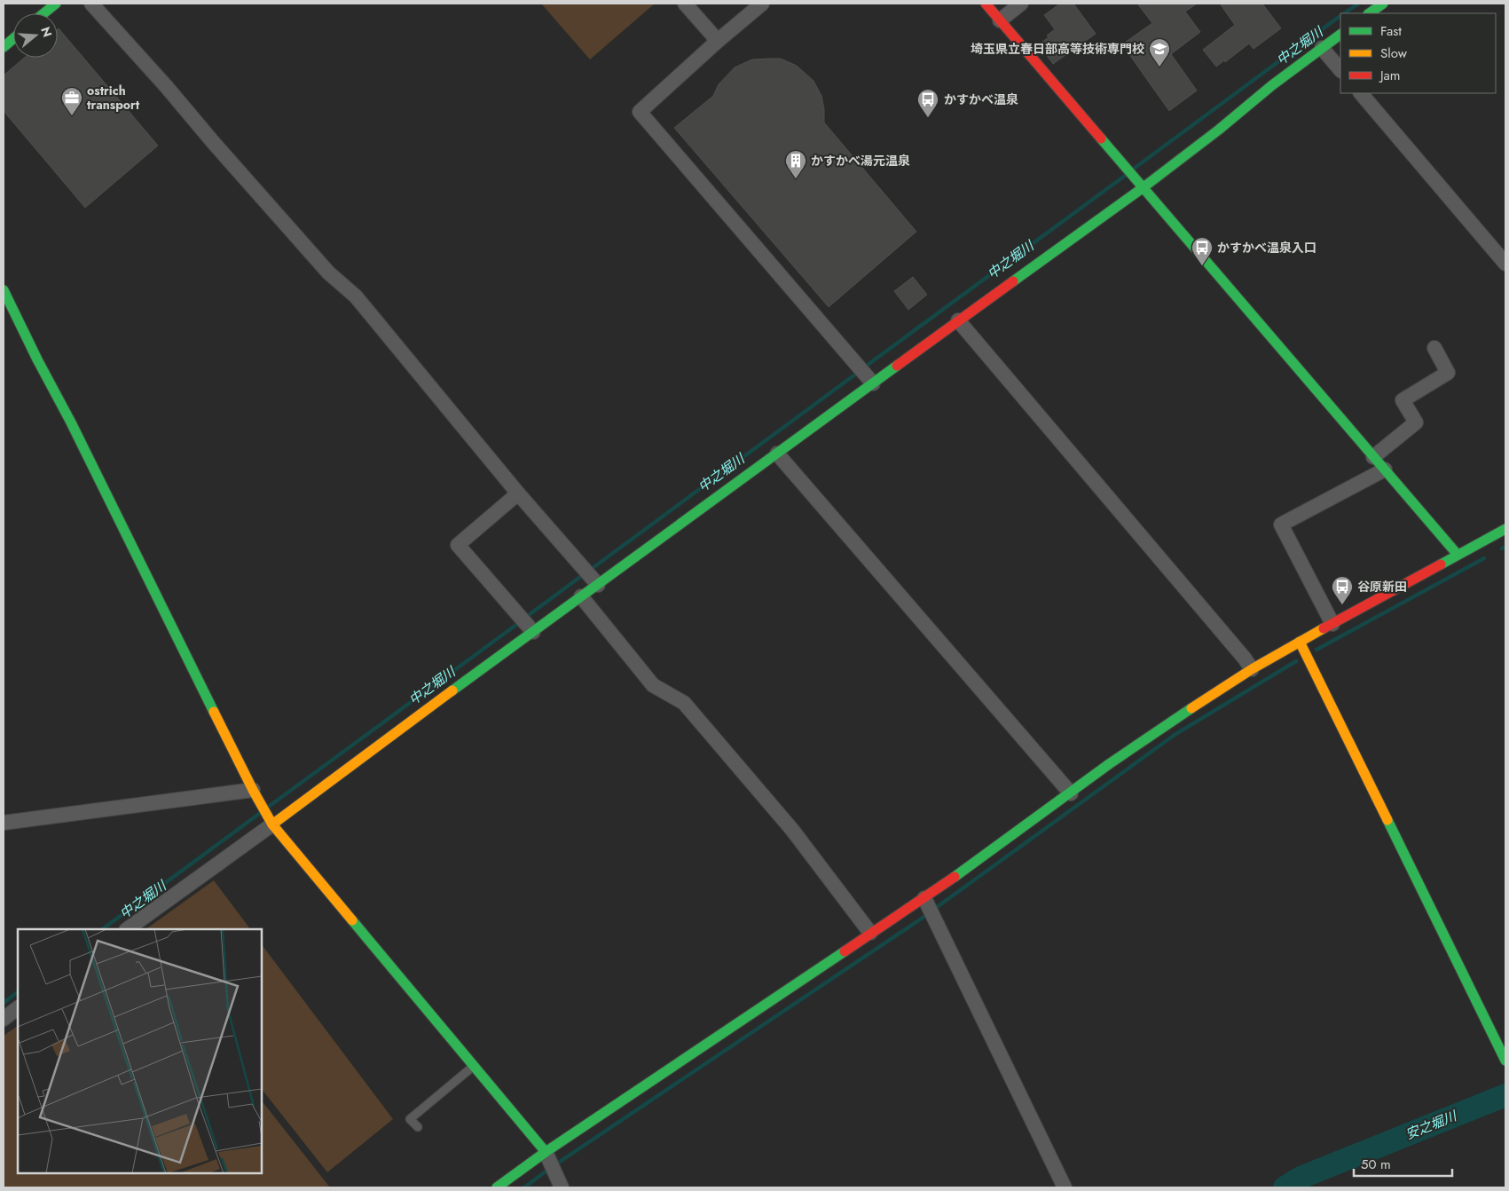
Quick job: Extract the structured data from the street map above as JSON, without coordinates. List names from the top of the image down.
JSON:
{
  "water": ["中之堀川", "安之堀川"],
  "places": {
    "school or university": ["埼玉県立春日部高等技術専門校"],
    "office": ["ostrich transport"],
    "bus stop": ["かすかべ温泉", "かすかべ温泉入口", "谷原新田"],
    "building": ["かすかべ湯元温泉"]
  },
  "legend": ["Fast", "Slow", "Jam"],
  "scale_bar": "50 m",
  "north": "right"
}
